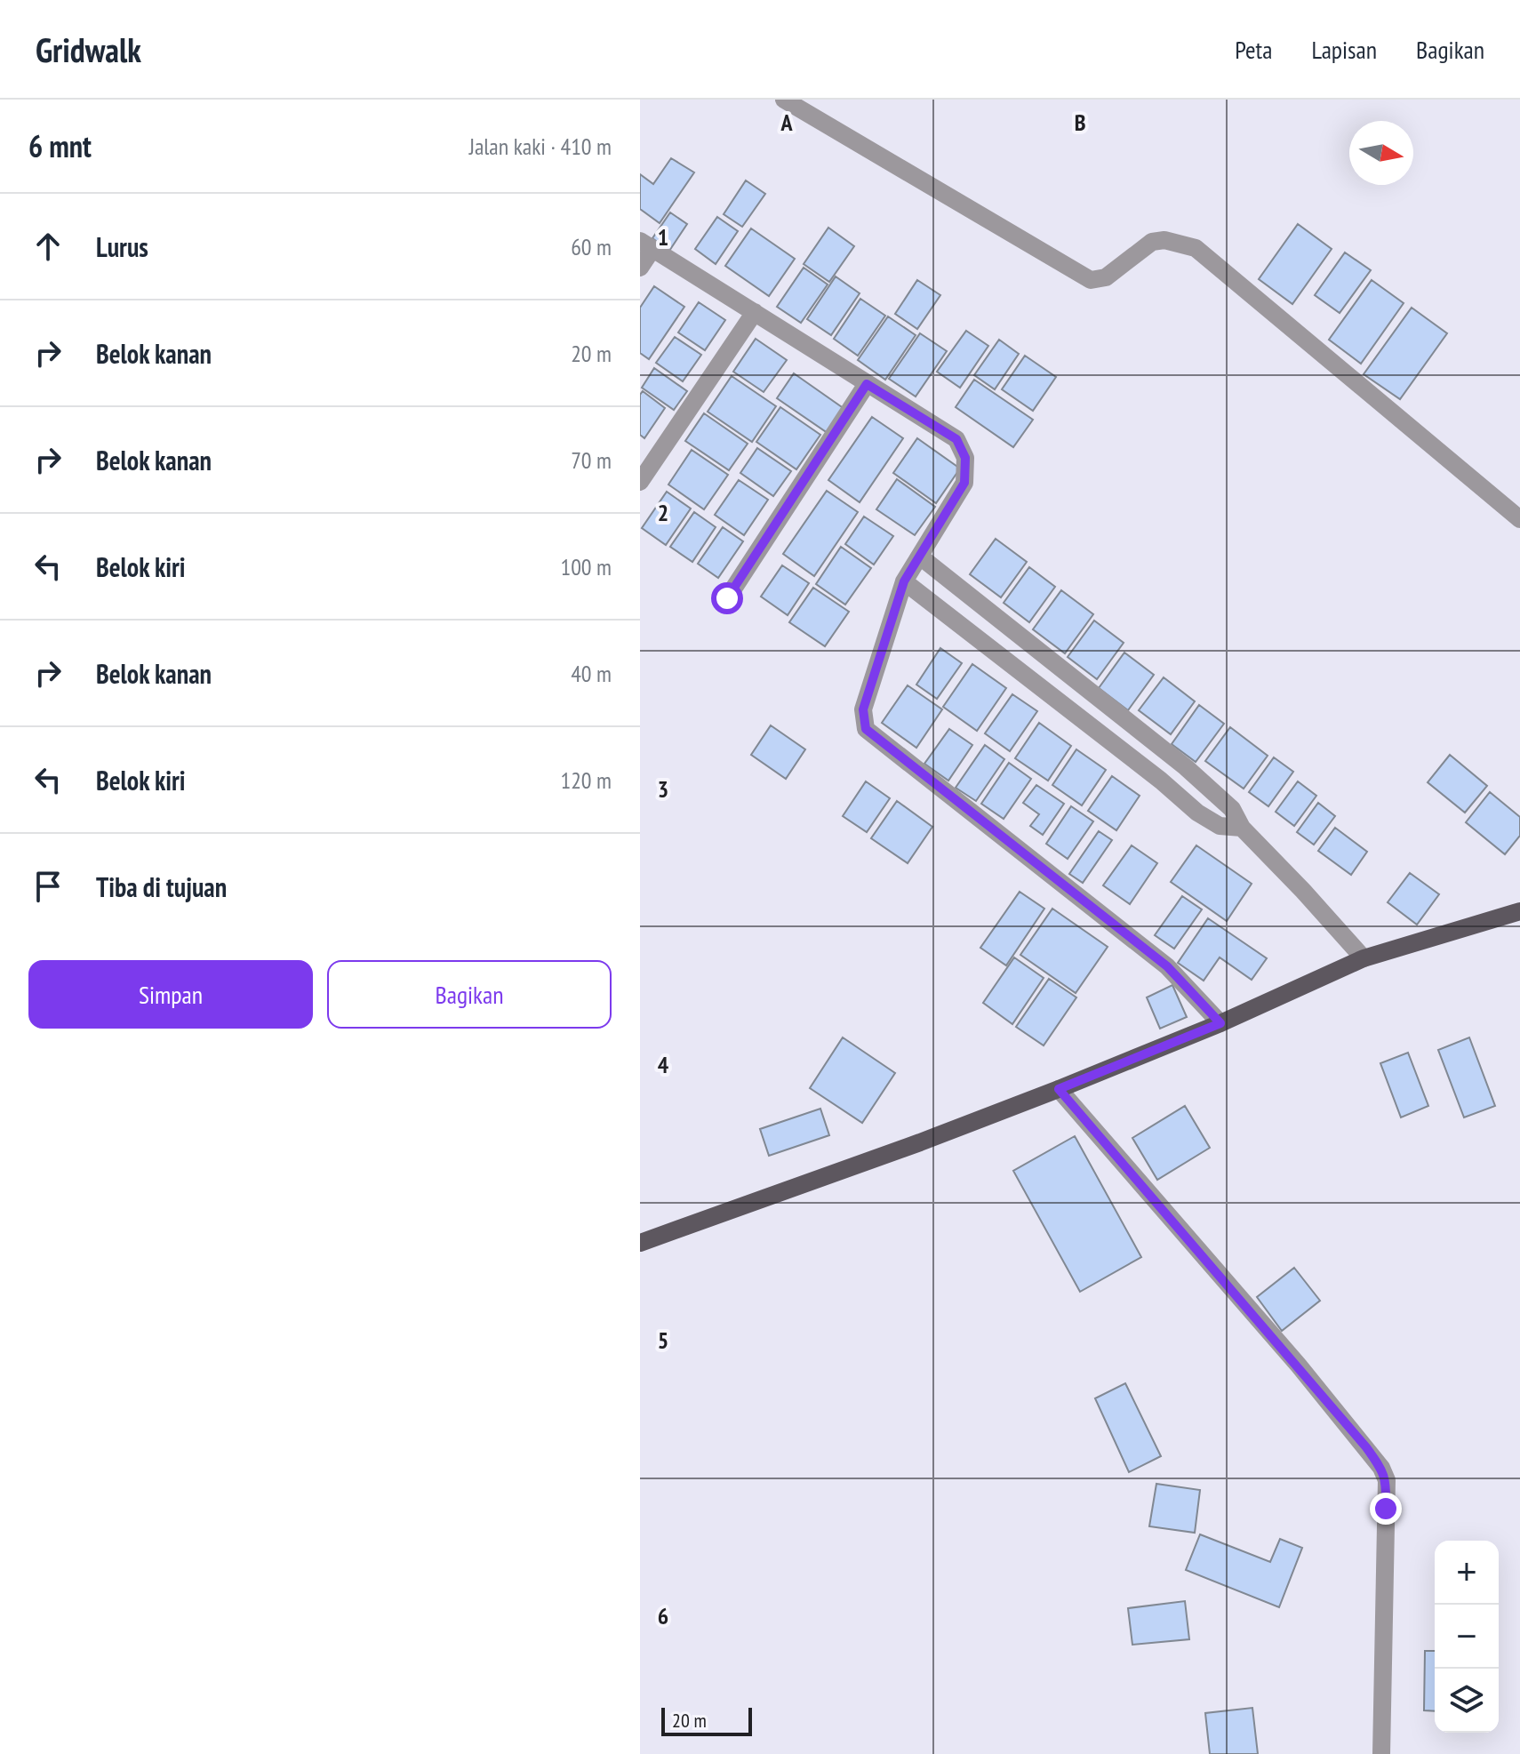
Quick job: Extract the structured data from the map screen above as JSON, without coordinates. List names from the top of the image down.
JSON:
{
  "scale_bar": "20 m",
  "north": "right",
  "page": {
    "header": "Gridwalk",
    "nav": ["Peta", "Lapisan", "Bagikan"],
    "heading": ["6 mnt", "Jalan kaki · 410 m"],
    "list": [
      ["Lurus", "60 m"],
      ["Belok kanan", "20 m"],
      ["Belok kanan", "70 m"],
      ["Belok kiri", "100 m"],
      ["Belok kanan", "40 m"],
      ["Belok kiri", "120 m"],
      "Tiba di tujuan"
    ],
    "buttons": ["Simpan", "Bagikan"],
    "map_buttons": ["+", "−"],
    "scale": "20 m"
  },
  "grid": {
    "columns": ["A", "B"],
    "rows": [
      "1",
      "2",
      "3",
      "4",
      "5",
      "6"
    ]
  }
}
